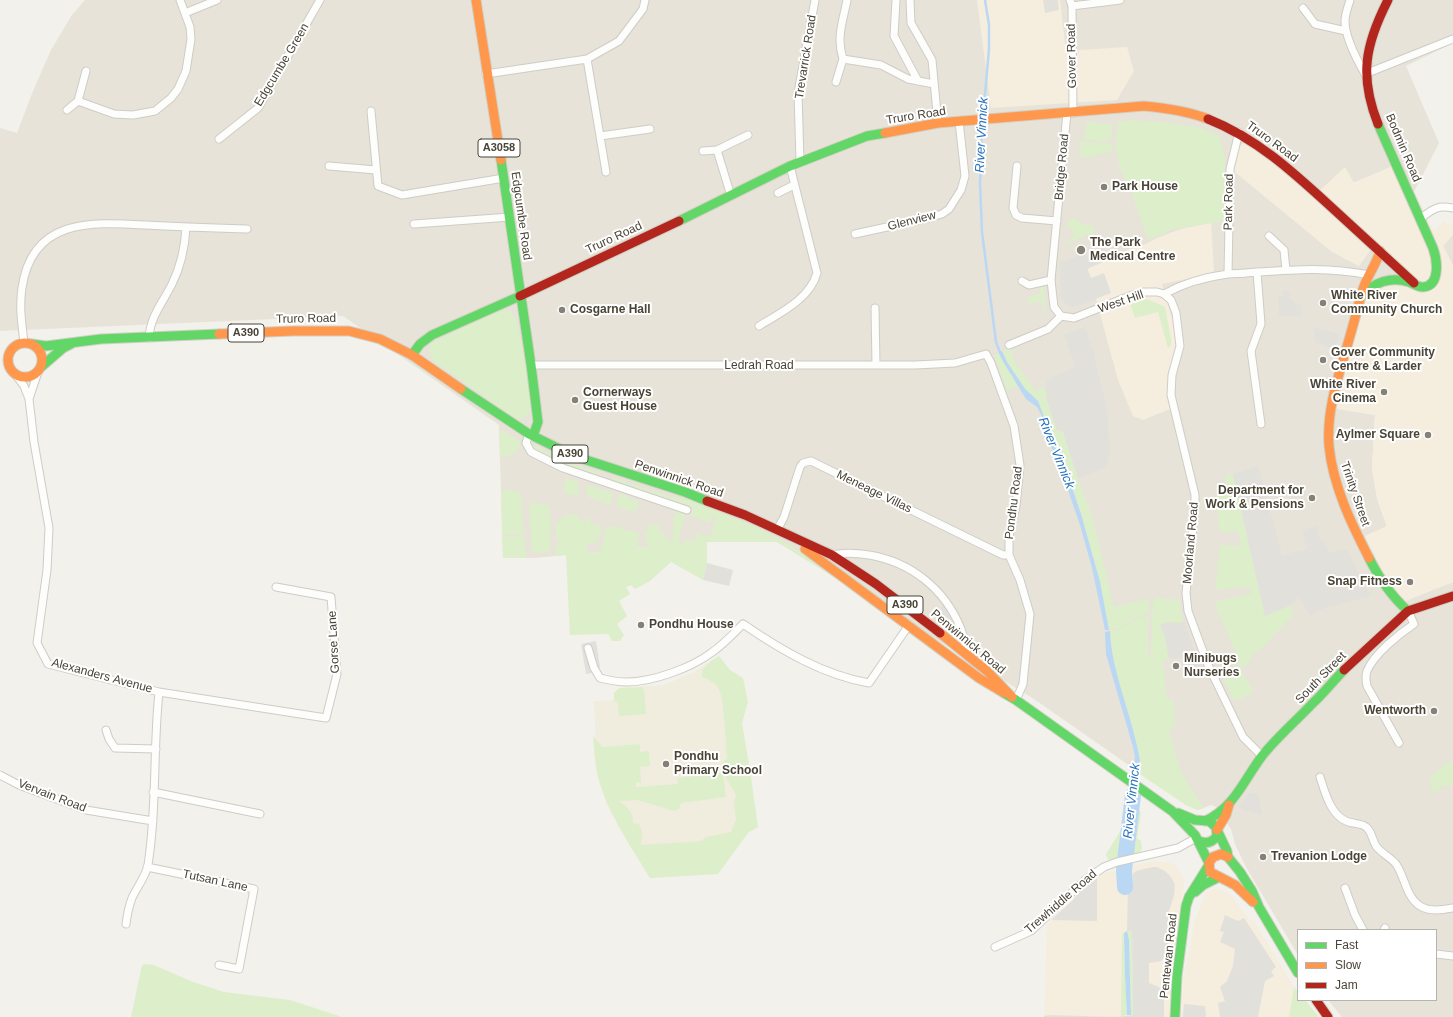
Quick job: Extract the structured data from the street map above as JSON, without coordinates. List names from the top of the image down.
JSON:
{
  "streets": {
    "main road": [
      "Truro Road",
      "A3058",
      "Bodmin Road",
      "Edgcumbe Road",
      "A390",
      "Penwinnick Road",
      "Trinity Street",
      "South Street",
      "Pentewan Road"
    ],
    "street": [
      "Gover Road",
      "Trevarrick Road",
      "Edgcumbe Green",
      "Bridge Road",
      "Park Road",
      "Glenview",
      "West Hill",
      "Ledrah Road",
      "Meneage Villas",
      "Pondhu Road",
      "Moorland Road",
      "Gorse Lane",
      "Alexanders Avenue",
      "Vervain Road",
      "Tutsan Lane",
      "Trewhiddle Road"
    ]
  },
  "crossings": [
    ["Gover Road", "Truro Road"],
    ["Gover Road", "Bridge Road"],
    ["Trevarrick Road", "Truro Road"],
    ["Truro Road", "Bodmin Road"],
    ["Truro Road", "Bridge Road"],
    ["Truro Road", "Park Road"],
    ["Truro Road", "Edgcumbe Road"],
    ["Truro Road", "Glenview"],
    ["Truro Road", "Penwinnick Road"],
    ["Truro Road", "Trinity Street"],
    ["Truro Road", "Alexanders Avenue"],
    ["Bridge Road", "West Hill"],
    ["Park Road", "West Hill"],
    ["Edgcumbe Road", "Ledrah Road"],
    ["Edgcumbe Road", "Penwinnick Road"],
    ["West Hill", "Trinity Street"],
    ["West Hill", "Moorland Road"],
    ["A390", "Penwinnick Road"],
    ["A390", "South Street"],
    ["A390", "Trewhiddle Road"],
    ["A390", "Pentewan Road"],
    ["Ledrah Road", "Pondhu Road"],
    ["Penwinnick Road", "Meneage Villas"],
    ["Penwinnick Road", "Pondhu Road"],
    ["Meneage Villas", "Pondhu Road"],
    ["Trinity Street", "South Street"],
    ["Moorland Road", "South Street"],
    ["Gorse Lane", "Alexanders Avenue"],
    ["South Street", "Trewhiddle Road"]
  ],
  "water": ["River Vinnick"],
  "places": [
    "Park House",
    "The Park Medical Centre",
    "White River Community Church",
    "Cosgarne Hall",
    "Gover Community Centre & Larder",
    "White River Cinema",
    "Cornerways Guest House",
    "Aylmer Square",
    "Department for Work & Pensions",
    "Snap Fitness",
    "Pondhu House",
    "Minibugs Nurseries",
    "Wentworth",
    "Pondhu Primary School",
    "Trevanion Lodge"
  ],
  "legend": ["Fast", "Slow", "Jam"]
}
